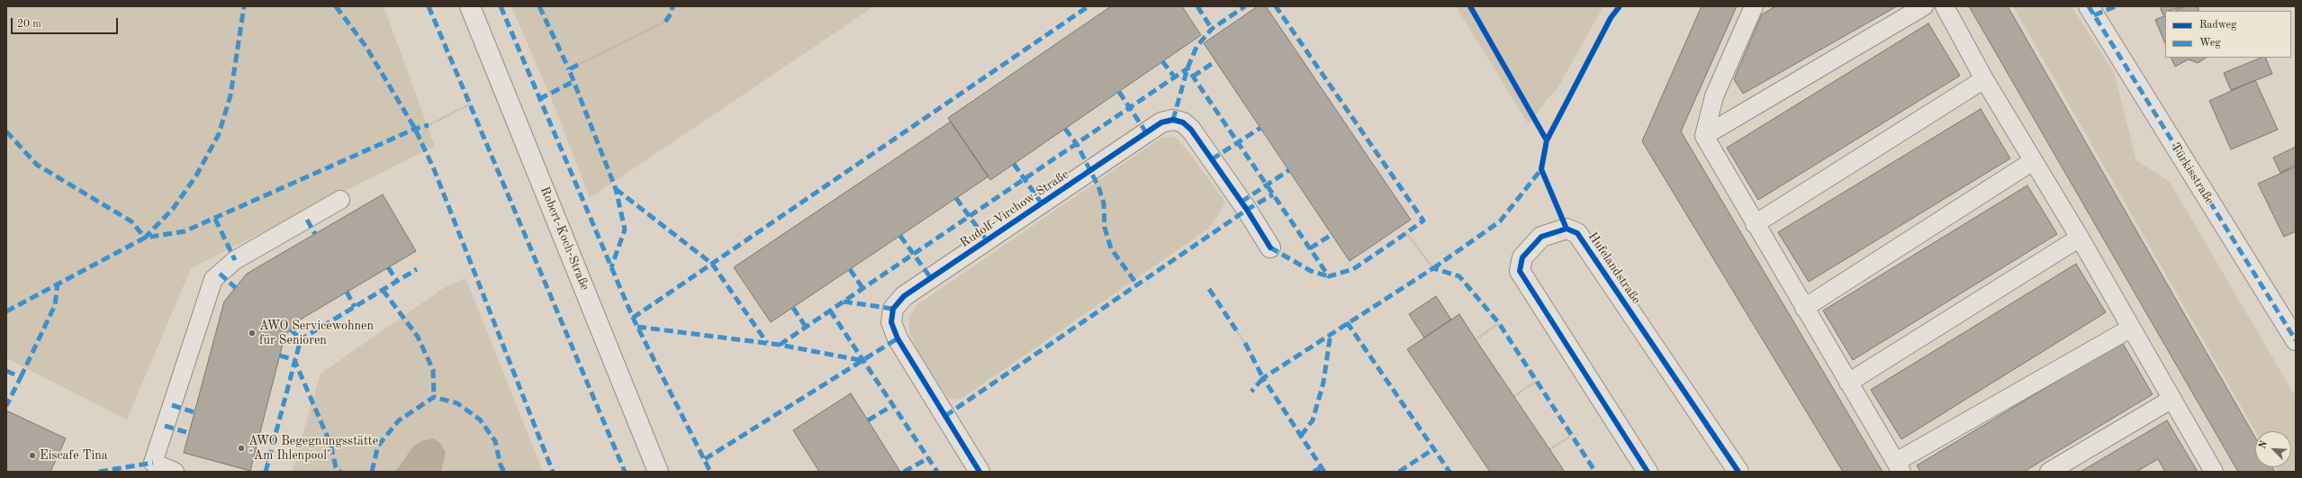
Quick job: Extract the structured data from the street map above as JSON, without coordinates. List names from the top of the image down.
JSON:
{
  "streets": {
    "street": [
      "Türkisstraße",
      "Rudolf-Virchow-Straße",
      "Robert-Koch-Straße",
      "Hufelandstraße"
    ]
  },
  "places": ["AWO Servicewohnen für Senioren", "AWO Begegnungsstätte \"Am Ihlenpool\"", "Eiscafe Tina"],
  "legend": ["Radweg", "Weg"],
  "scale_bar": "20 m",
  "north": "top left"
}
